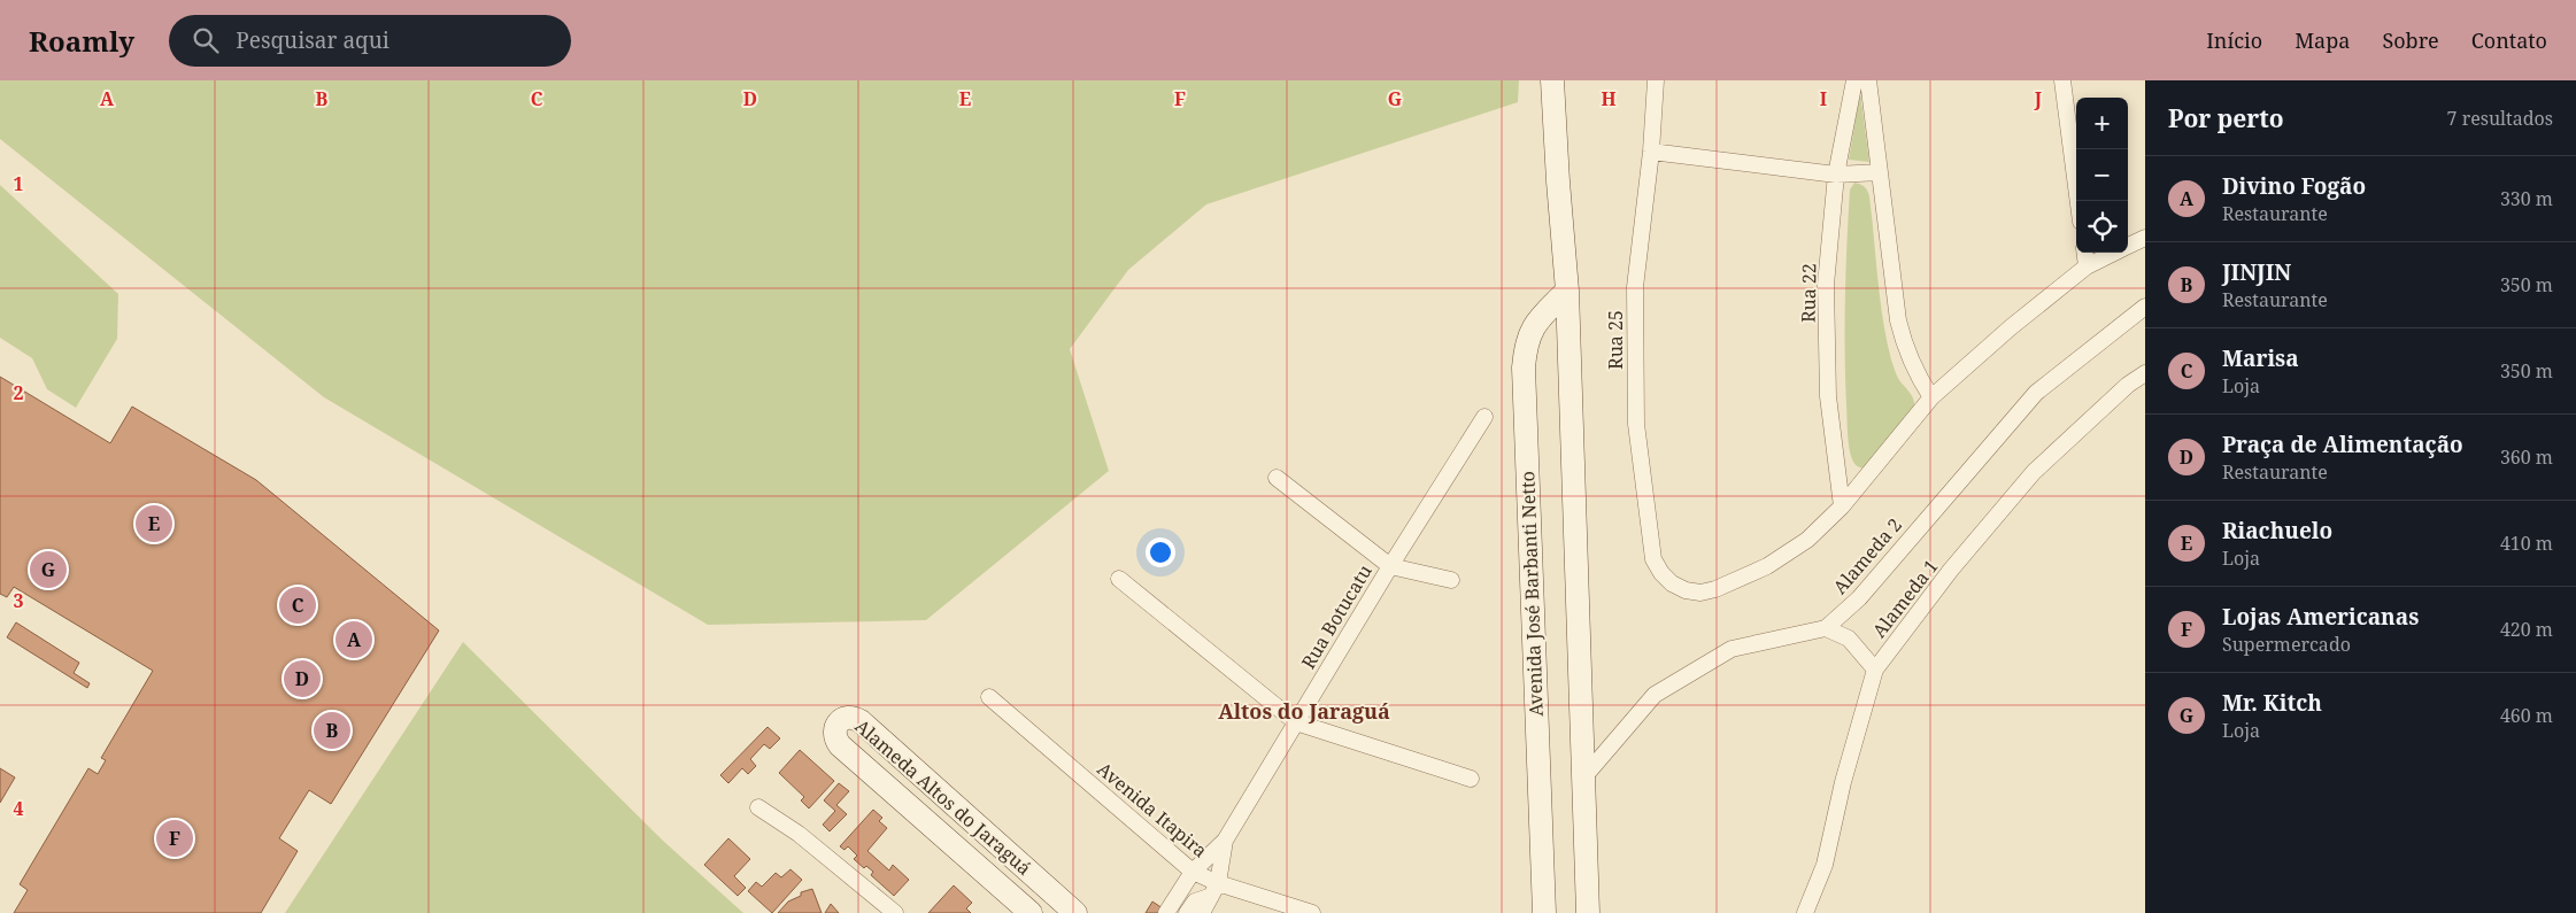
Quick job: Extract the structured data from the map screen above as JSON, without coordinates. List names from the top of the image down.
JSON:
{
  "streets": {
    "street": [
      "Rua 22",
      "Rua 25",
      "Alameda 2",
      "Avenida José Barbanti Netto",
      "Alameda 1",
      "Rua Botucatu",
      "Alameda Altos do Jaraguá",
      "Avenida Itapira"
    ]
  },
  "crossings": [
    ["Rua 22", "Rua 25"],
    ["Rua Botucatu", "Avenida Itapira"]
  ],
  "districts": ["Altos do Jaraguá"],
  "page": {
    "header": "Roamly",
    "search": "Pesquisar aqui",
    "nav": [
      "Início",
      "Mapa",
      "Sobre",
      "Contato"
    ],
    "heading": ["Por perto", "7 resultados"],
    "map_buttons": ["+", "−"],
    "list": [
      {
        "mark": "A",
        "name": "Divino Fogão",
        "note": "Restaurante",
        "value": "330 m"
      },
      {
        "mark": "B",
        "name": "JINJIN",
        "note": "Restaurante",
        "value": "350 m"
      },
      {
        "mark": "C",
        "name": "Marisa",
        "note": "Loja",
        "value": "350 m"
      },
      {
        "mark": "D",
        "name": "Praça de Alimentação",
        "note": "Restaurante",
        "value": "360 m"
      },
      {
        "mark": "E",
        "name": "Riachuelo",
        "note": "Loja",
        "value": "410 m"
      },
      {
        "mark": "F",
        "name": "Lojas Americanas",
        "note": "Supermercado",
        "value": "420 m"
      },
      {
        "mark": "G",
        "name": "Mr. Kitch",
        "note": "Loja",
        "value": "460 m"
      }
    ],
    "pins": [
      "E",
      "G",
      "C",
      "A",
      "D",
      "B",
      "F"
    ]
  },
  "grid": {
    "columns": [
      "A",
      "B",
      "C",
      "D",
      "E",
      "F",
      "G",
      "H",
      "I",
      "J"
    ],
    "rows": [
      "1",
      "2",
      "3",
      "4"
    ]
  }
}
